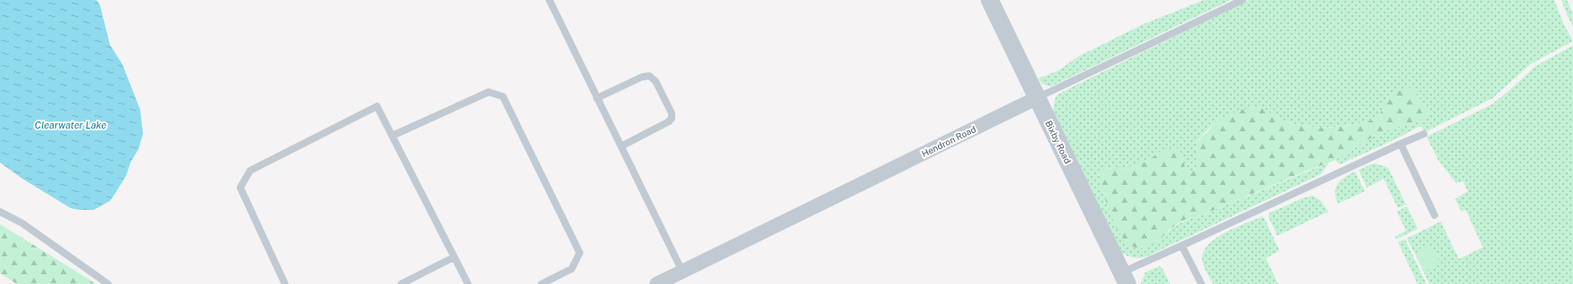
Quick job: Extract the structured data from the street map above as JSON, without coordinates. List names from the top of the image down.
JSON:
{
  "streets": {
    "street": ["Hendron Road", "Bixby Road"]
  },
  "crossings": [
    ["Hendron Road", "Bixby Road"]
  ],
  "water": ["Clearwater Lake"]
}
